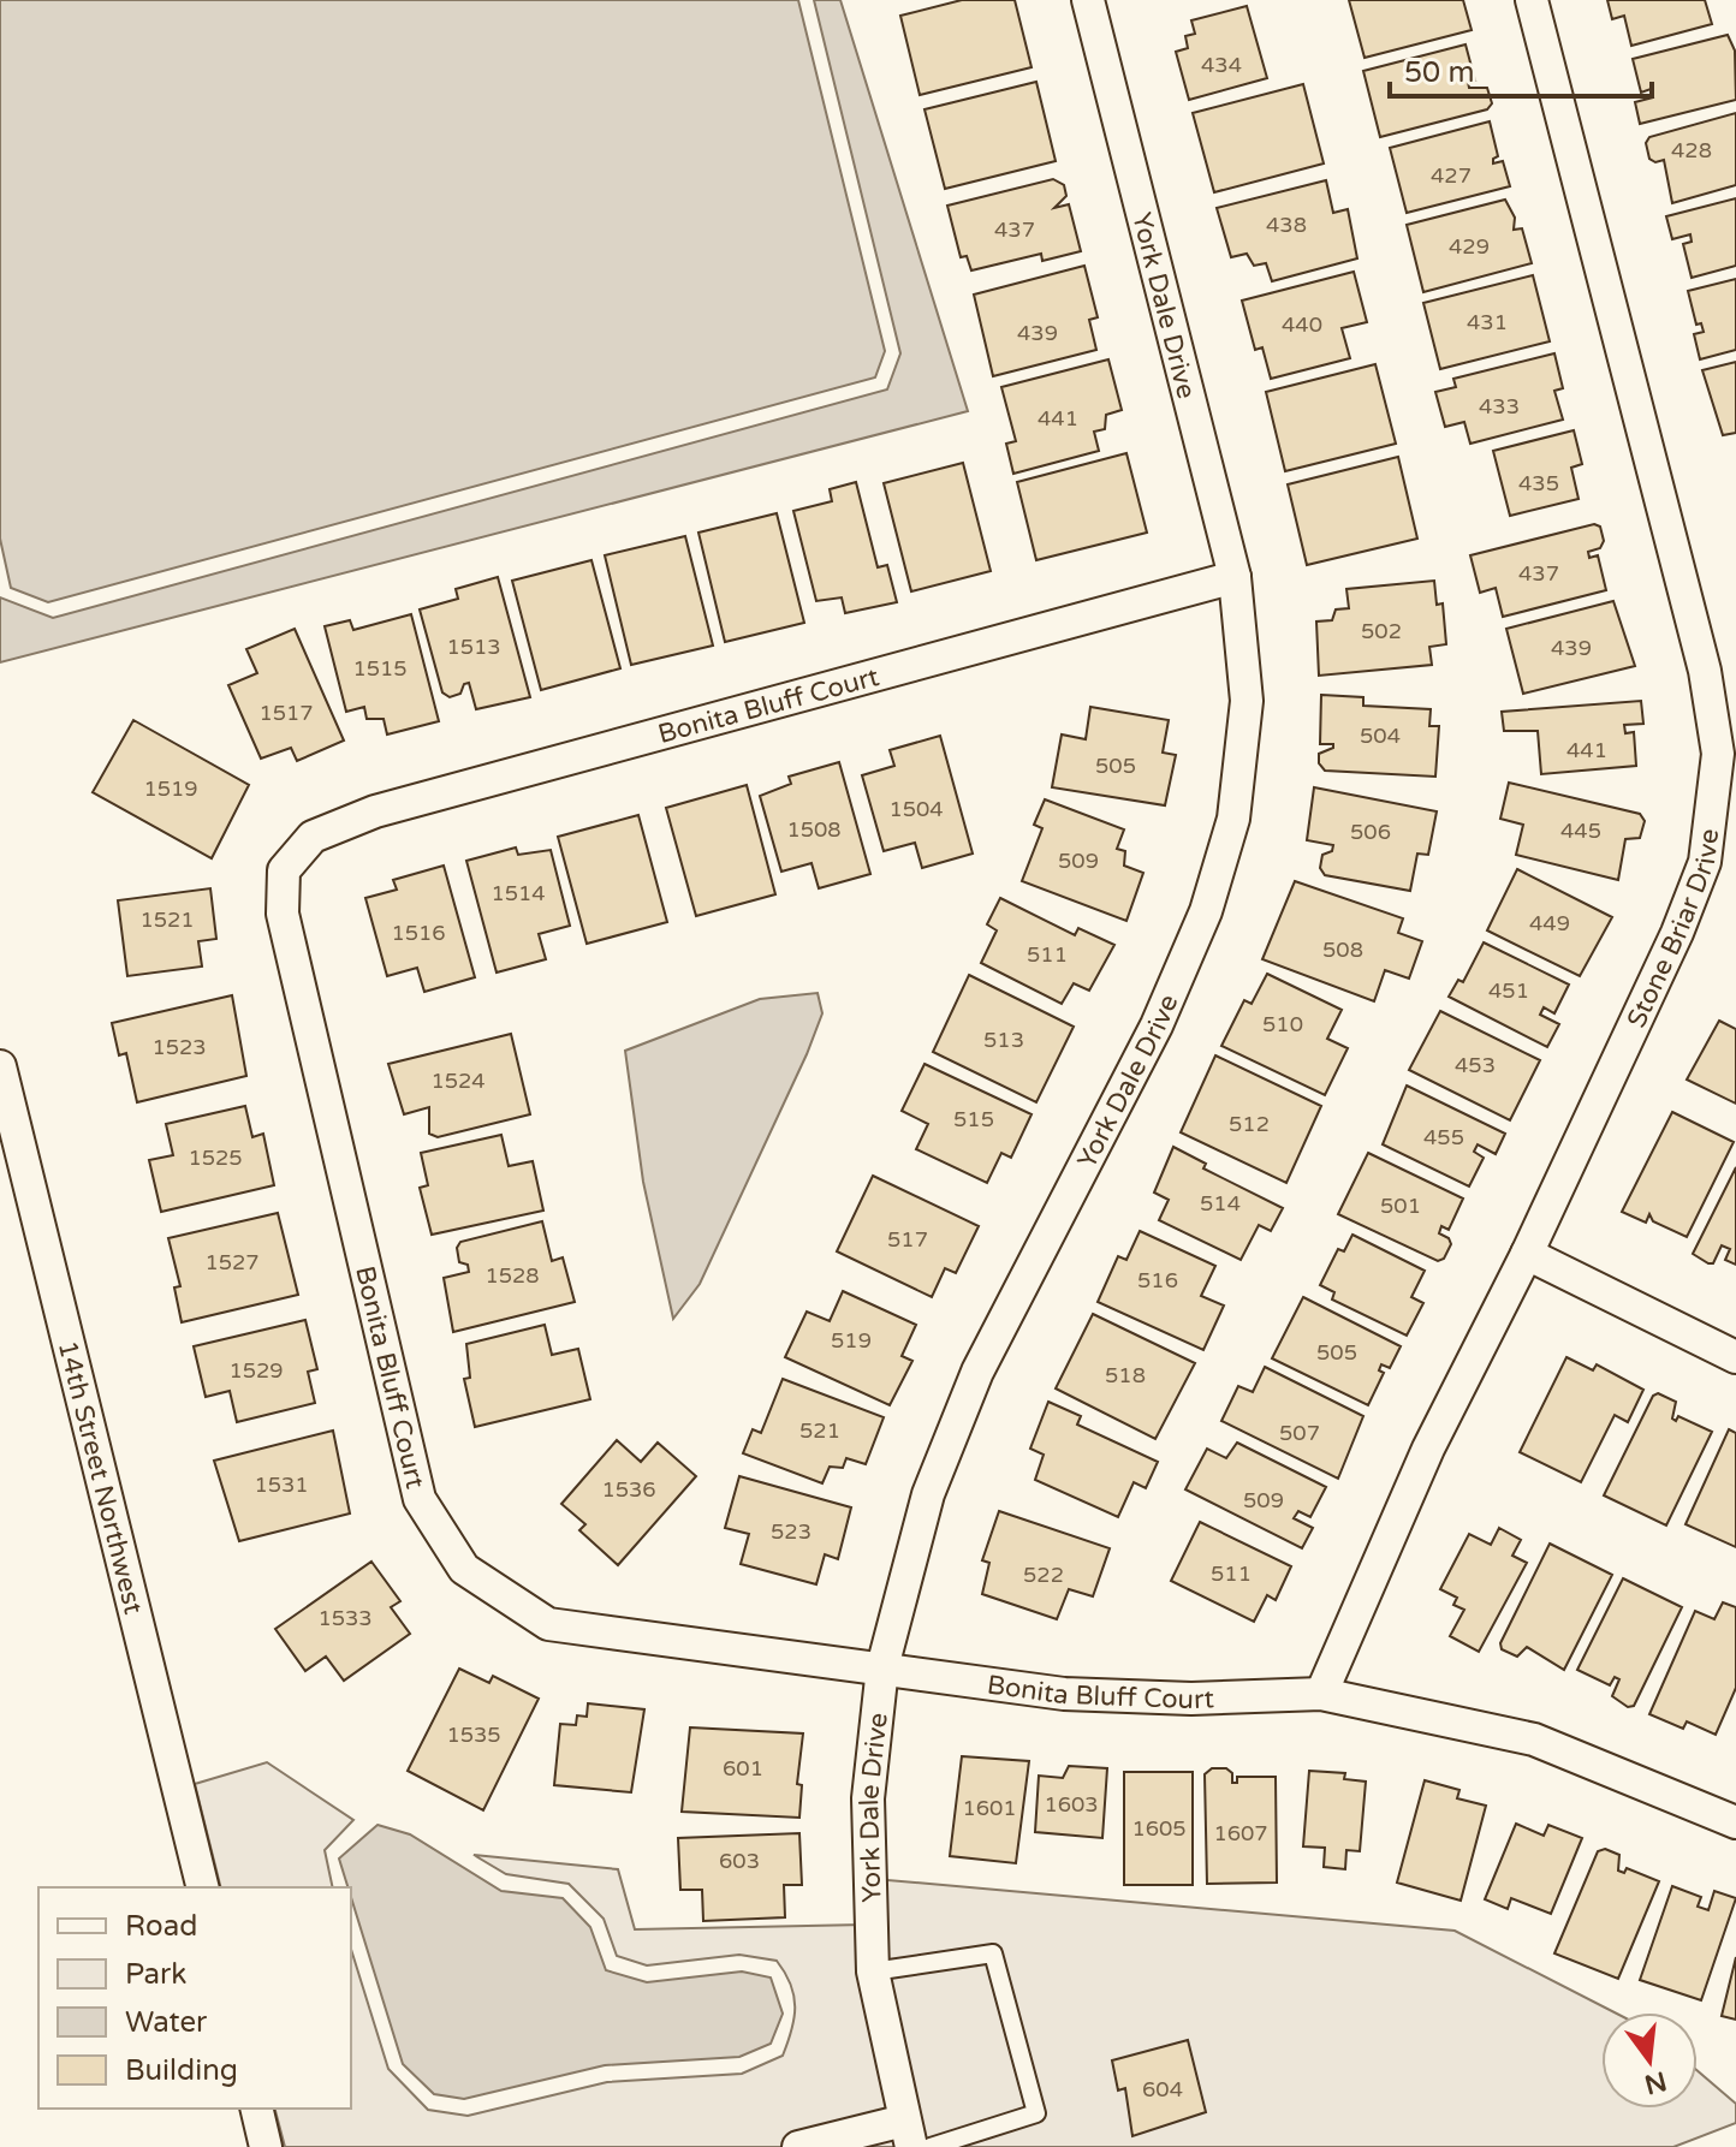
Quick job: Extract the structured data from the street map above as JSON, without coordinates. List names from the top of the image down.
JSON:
{
  "streets": {
    "street": [
      "York Dale Drive",
      "Bonita Bluff Court",
      "Stone Briar Drive",
      "14th Street Northwest"
    ]
  },
  "crossings": [
    ["York Dale Drive", "Bonita Bluff Court"],
    ["Bonita Bluff Court", "Stone Briar Drive"]
  ],
  "house_numbers": [
    "434",
    "428",
    "427",
    "438",
    "437",
    "429",
    "431",
    "440",
    "439",
    "433",
    "441",
    "435",
    "437",
    "502",
    "1513",
    "439",
    "1515",
    "1517",
    "504",
    "441",
    "505",
    "1519",
    "1504",
    "1508",
    "445",
    "506",
    "509",
    "1514",
    "1521",
    "449",
    "1516",
    "508",
    "511",
    "451",
    "510",
    "513",
    "1523",
    "453",
    "1524",
    "515",
    "512",
    "455",
    "1525",
    "514",
    "501",
    "517",
    "1527",
    "1528",
    "516",
    "519",
    "505",
    "1529",
    "518",
    "521",
    "507",
    "1531",
    "1536",
    "509",
    "523",
    "511",
    "522",
    "1533",
    "1535",
    "601",
    "1603",
    "1601",
    "1605",
    "1607",
    "603",
    "604"
  ],
  "legend": [
    "Road",
    "Park",
    "Water",
    "Building"
  ],
  "scale_bar": "50 m",
  "north": "bottom"
}
